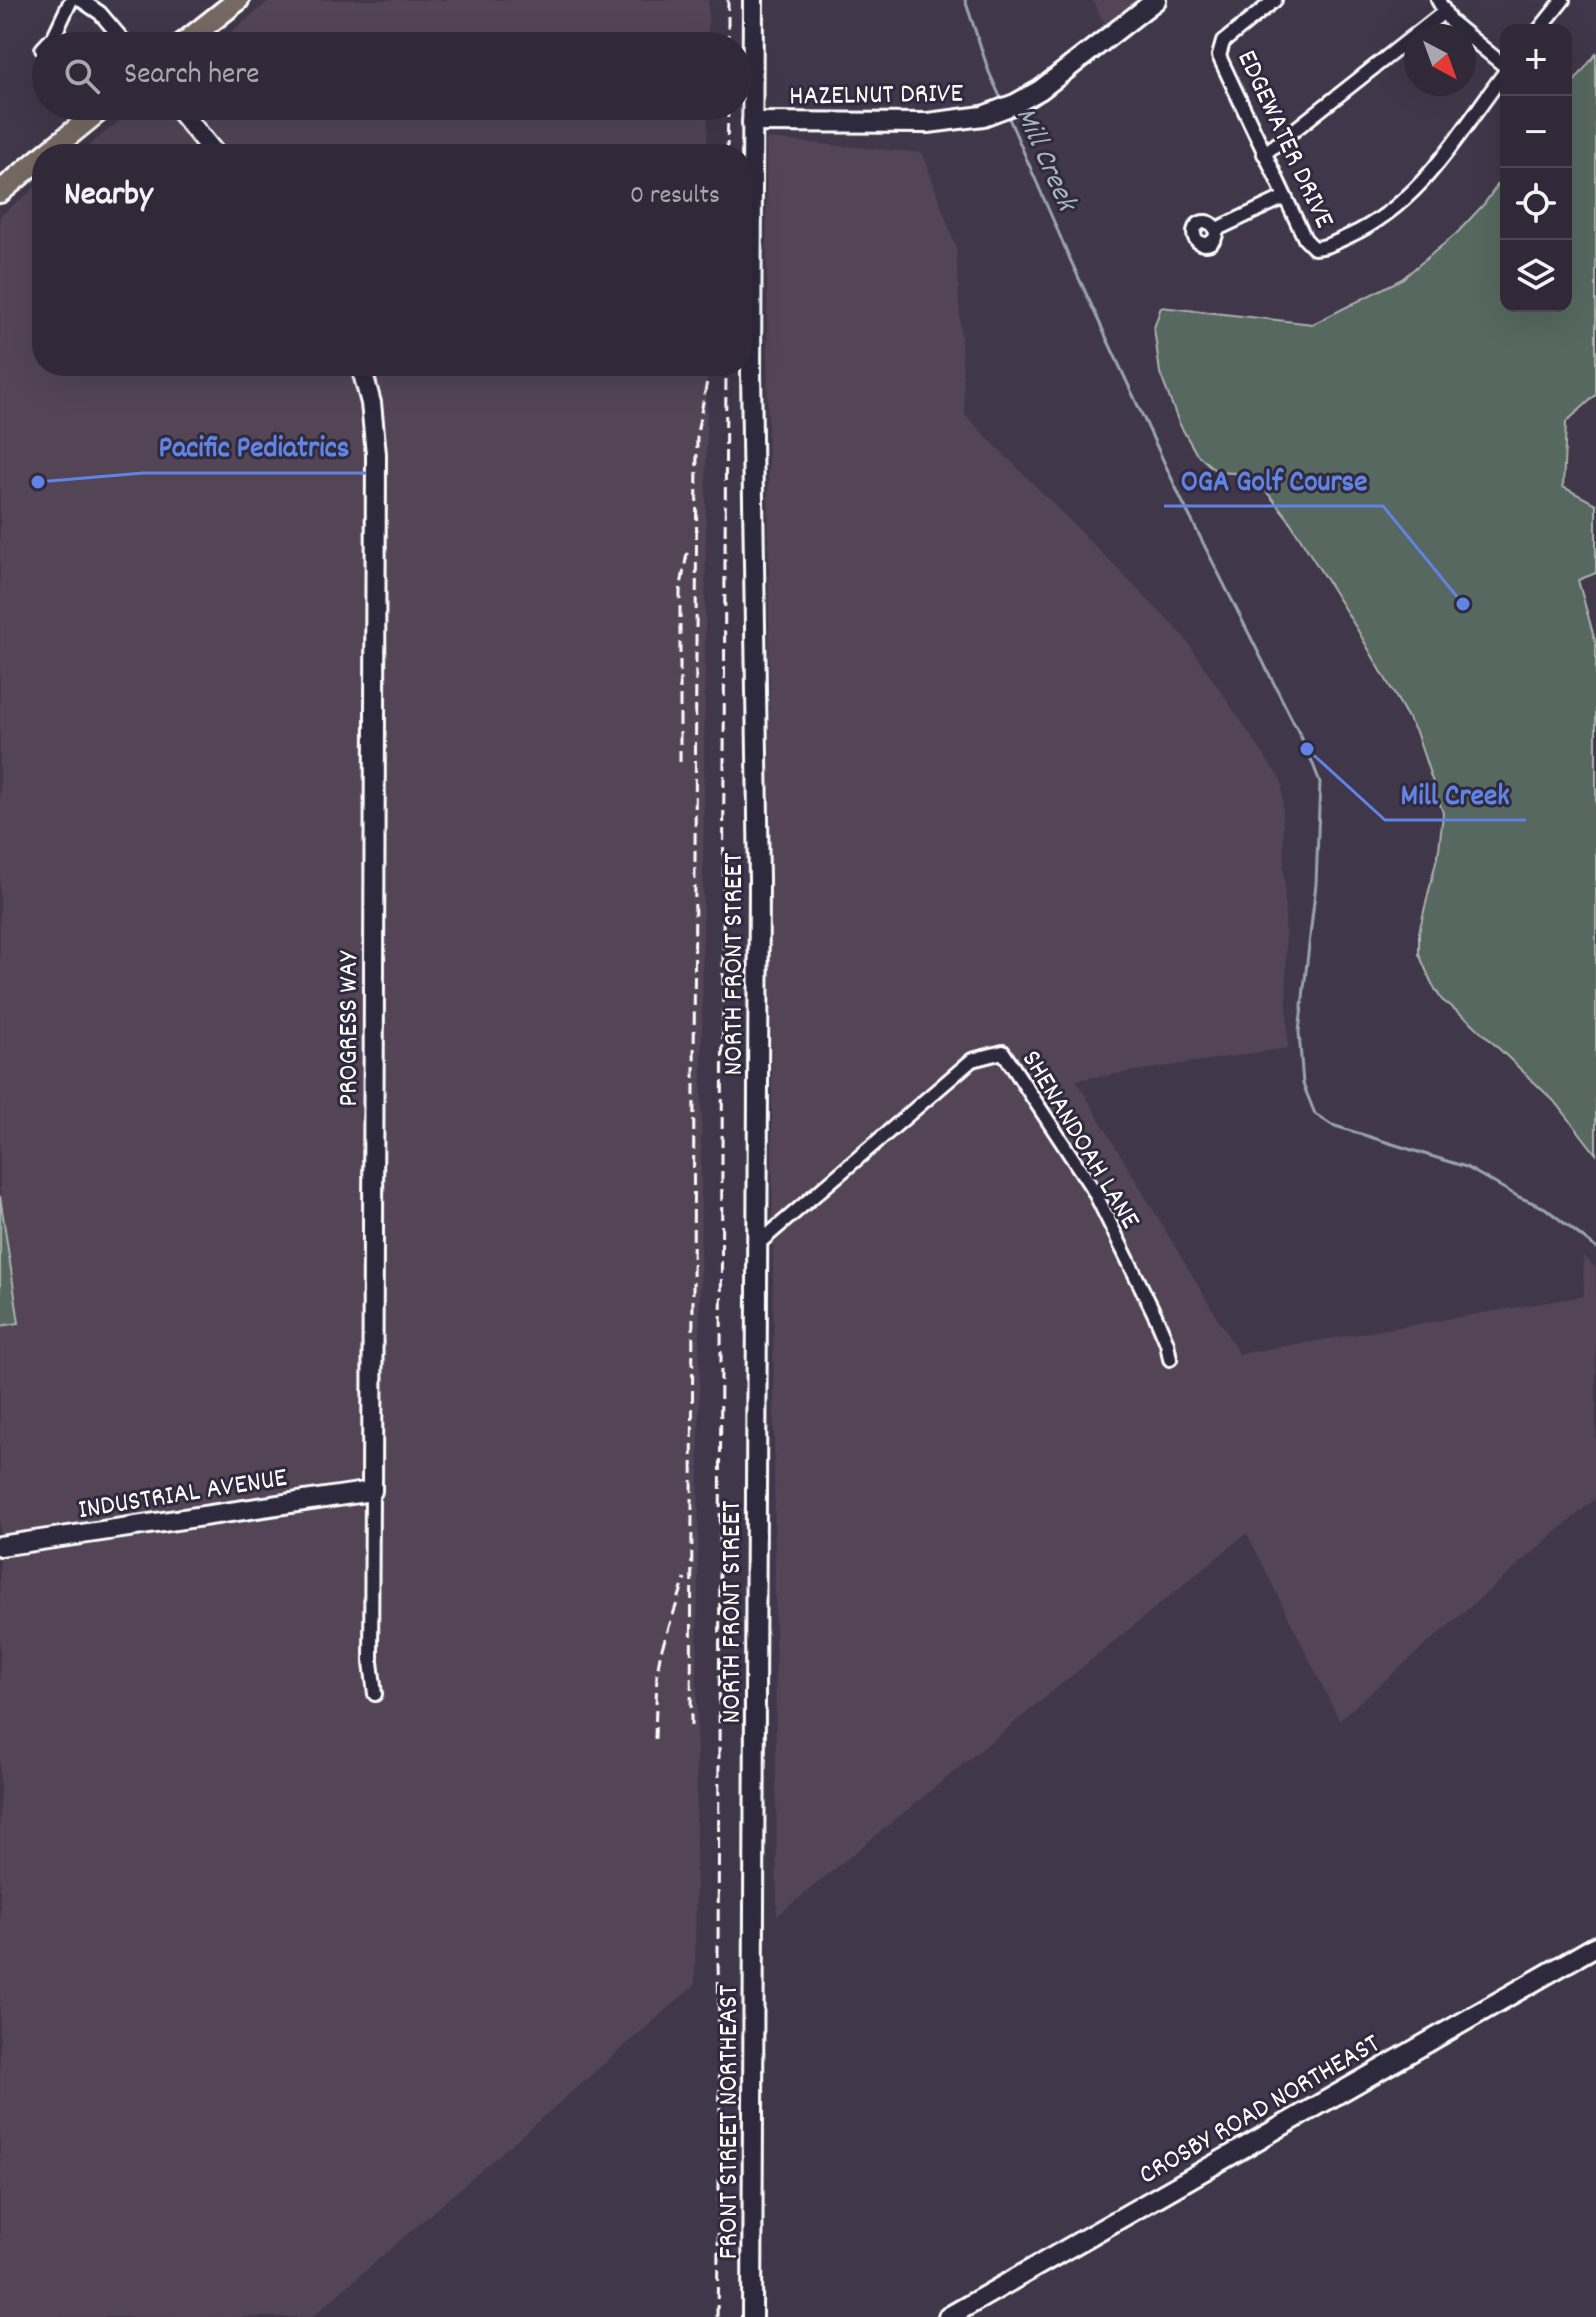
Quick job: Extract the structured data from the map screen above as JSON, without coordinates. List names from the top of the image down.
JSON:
{
  "streets": {
    "street": [
      "HAZELNUT DRIVE",
      "EDGEWATER DRIVE",
      "NORTH FRONT STREET",
      "PROGRESS WAY",
      "SHENANDOAH LANE",
      "INDUSTRIAL AVENUE",
      "CROSBY ROAD NORTHEAST",
      "FRONT STREET NORTHEAST"
    ]
  },
  "crossings": [
    ["HAZELNUT DRIVE", "NORTH FRONT STREET"],
    ["NORTH FRONT STREET", "SHENANDOAH LANE"],
    ["NORTH FRONT STREET", "FRONT STREET NORTHEAST"],
    ["PROGRESS WAY", "INDUSTRIAL AVENUE"]
  ],
  "water": ["Mill Creek"],
  "places": ["Pacific Pediatrics", "OGA Golf Course", "Mill Creek"],
  "north": "bottom right",
  "page": {
    "map_buttons": ["+", "−"],
    "search": "Search here",
    "heading": ["Nearby", "0 results"]
  }
}
